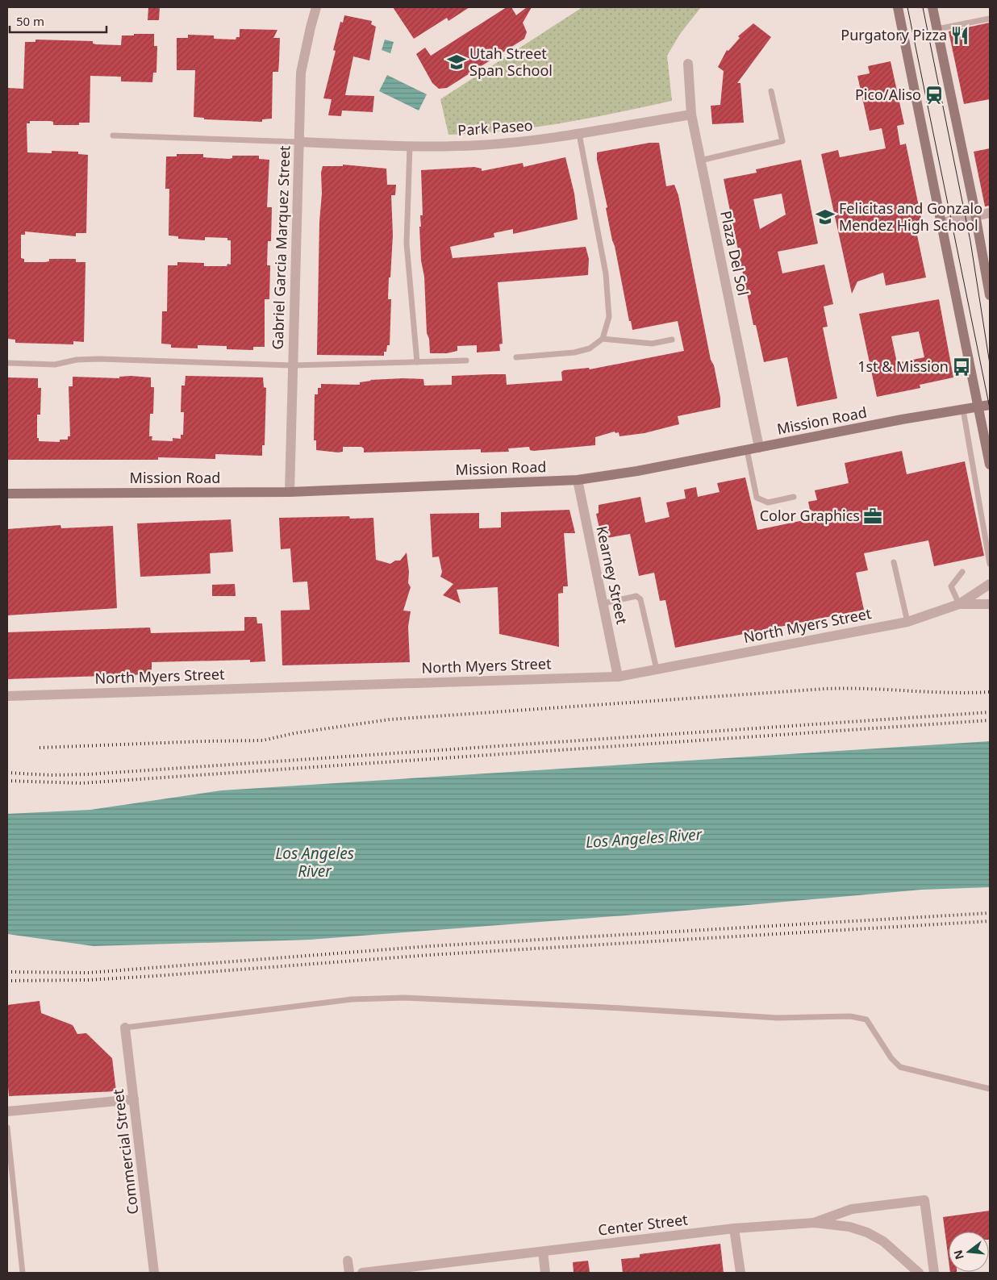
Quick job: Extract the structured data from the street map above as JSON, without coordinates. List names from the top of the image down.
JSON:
{
  "streets": {
    "main road": ["Mission Road"],
    "street": [
      "Park Paseo",
      "Gabriel Garcia Marquez Street",
      "Plaza Del Sol",
      "Kearney Street",
      "North Myers Street",
      "Commercial Street",
      "Center Street"
    ]
  },
  "crossings": [
    ["Park Paseo", "Gabriel Garcia Marquez Street"],
    ["Park Paseo", "Plaza Del Sol"],
    ["Gabriel Garcia Marquez Street", "Mission Road"],
    ["Plaza Del Sol", "Mission Road"],
    ["Mission Road", "Kearney Street"],
    ["Kearney Street", "North Myers Street"]
  ],
  "water": ["Los Angeles River"],
  "places": {
    "restaurant": ["Purgatory Pizza"],
    "school or university": ["Utah Street Span School", "Felicitas and Gonzalo Mendez High School"],
    "station": ["Pico/Aliso"],
    "bus stop": ["1st & Mission"],
    "office": ["Color Graphics"]
  },
  "scale_bar": "50 m",
  "north": "left"
}
